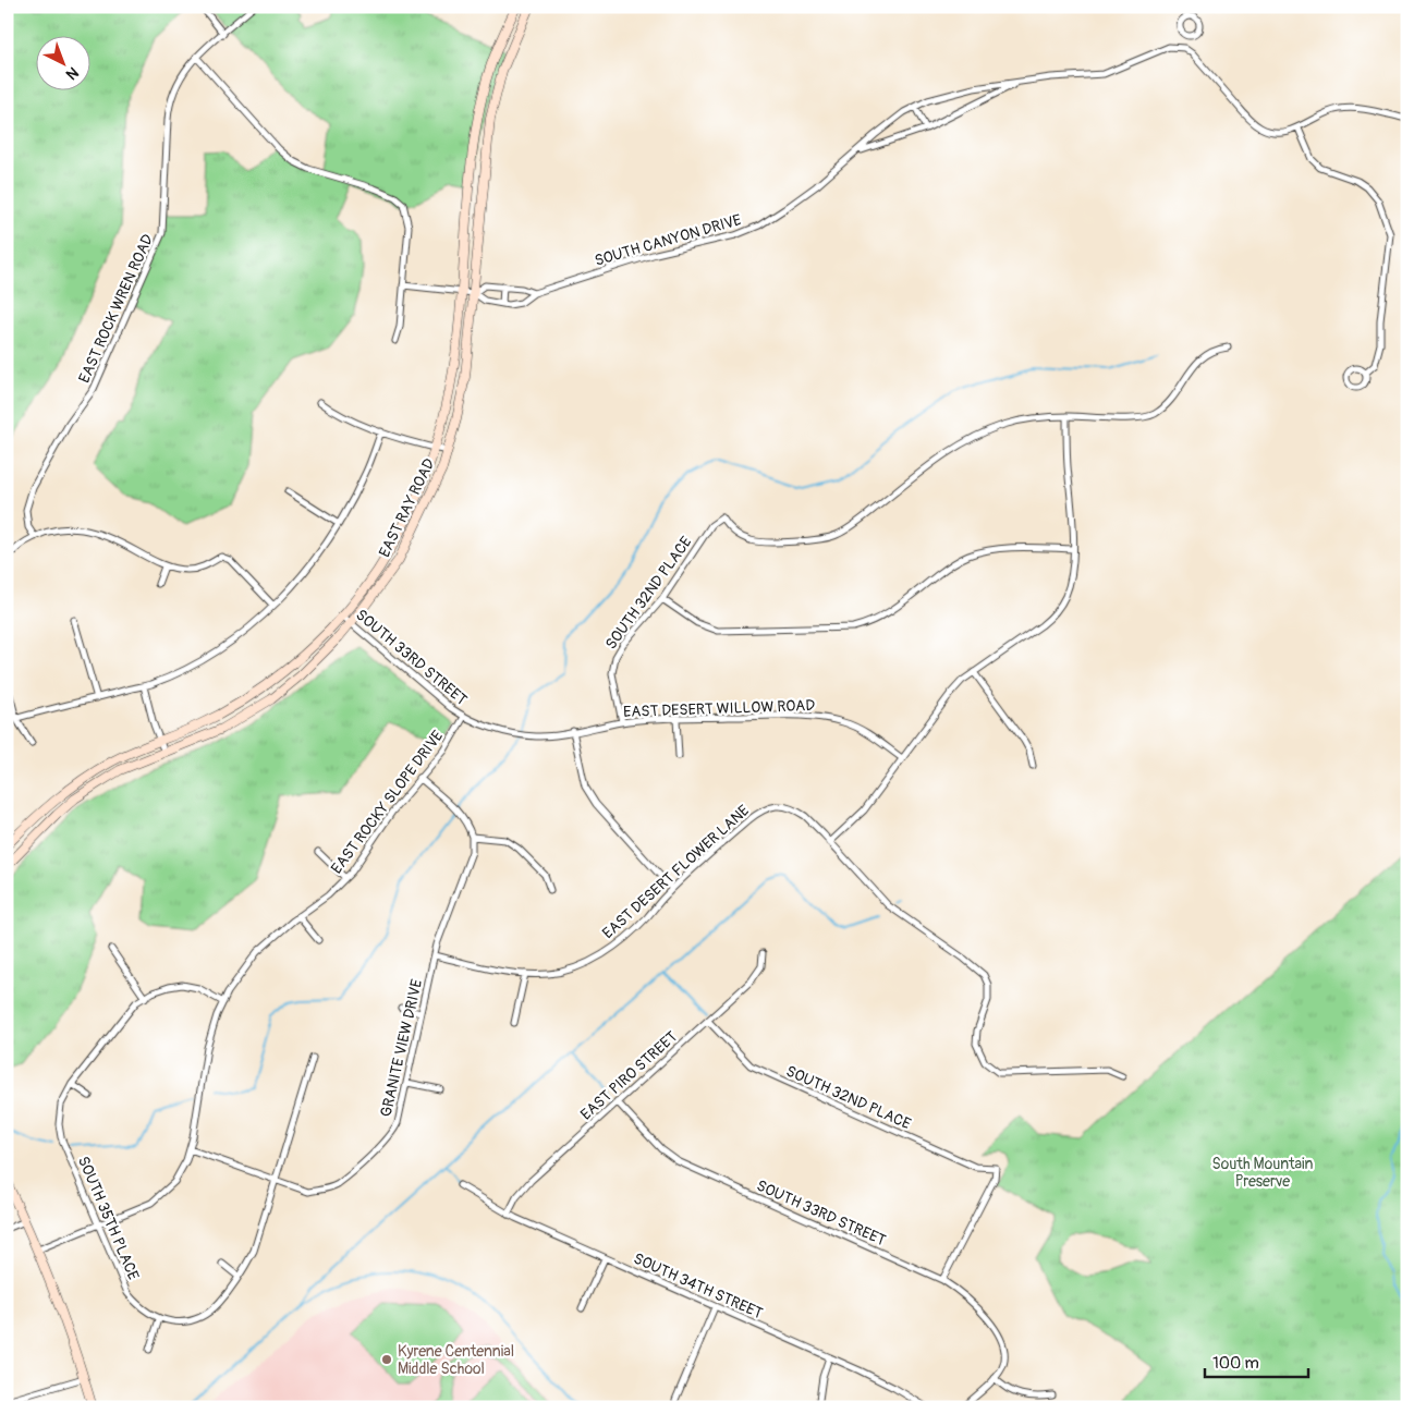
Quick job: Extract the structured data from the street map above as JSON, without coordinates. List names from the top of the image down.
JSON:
{
  "streets": {
    "main road": ["EAST RAY ROAD"],
    "street": [
      "SOUTH CANYON DRIVE",
      "EAST ROCK WREN ROAD",
      "SOUTH 32ND PLACE",
      "SOUTH 33RD STREET",
      "EAST DESERT WILLOW ROAD",
      "EAST ROCKY SLOPE DRIVE",
      "EAST DESERT FLOWER LANE",
      "GRANITE VIEW DRIVE",
      "EAST PIRO STREET",
      "SOUTH 35TH PLACE",
      "SOUTH 34TH STREET"
    ]
  },
  "crossings": [
    ["SOUTH CANYON DRIVE", "EAST RAY ROAD"],
    ["EAST RAY ROAD", "SOUTH 33RD STREET"],
    ["SOUTH 32ND PLACE", "SOUTH 33RD STREET"],
    ["SOUTH 32ND PLACE", "EAST DESERT WILLOW ROAD"],
    ["SOUTH 32ND PLACE", "EAST PIRO STREET"],
    ["SOUTH 33RD STREET", "EAST DESERT WILLOW ROAD"],
    ["SOUTH 33RD STREET", "EAST ROCKY SLOPE DRIVE"],
    ["SOUTH 33RD STREET", "EAST PIRO STREET"],
    ["EAST DESERT WILLOW ROAD", "EAST ROCKY SLOPE DRIVE"],
    ["EAST ROCKY SLOPE DRIVE", "GRANITE VIEW DRIVE"],
    ["EAST ROCKY SLOPE DRIVE", "SOUTH 35TH PLACE"],
    ["EAST PIRO STREET", "SOUTH 34TH STREET"]
  ],
  "parks": ["South Mountain Preserve"],
  "places": ["Kyrene Centennial Middle School"],
  "scale_bar": "100 m",
  "north": "bottom right"
}
